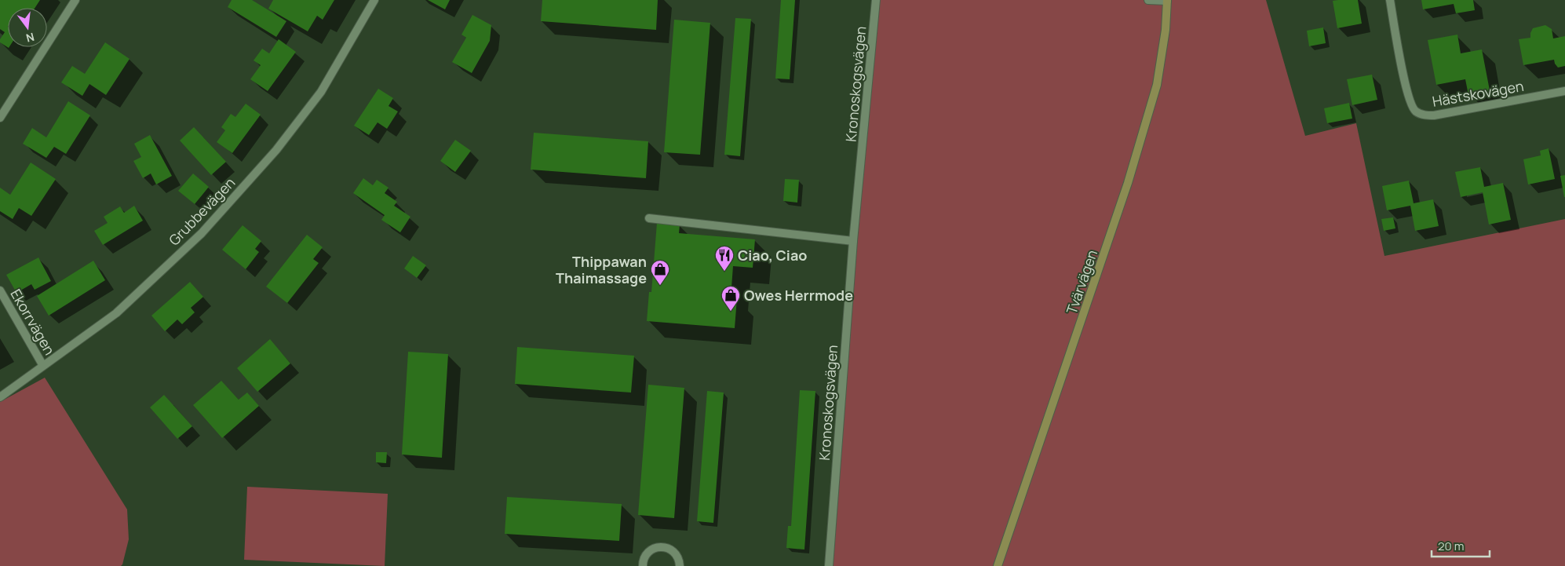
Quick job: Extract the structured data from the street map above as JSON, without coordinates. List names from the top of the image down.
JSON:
{
  "streets": {
    "street": [
      "Kronoskogsvägen",
      "Hästskovägen",
      "Grubbevägen",
      "Tvärvägen",
      "Ekorrvägen"
    ]
  },
  "crossings": [
    ["Grubbevägen", "Ekorrvägen"]
  ],
  "places": {
    "restaurant": ["Ciao, Ciao"],
    "shop": ["Thippawan Thaimassage", "Owes Herrmode"]
  },
  "scale_bar": "20 m",
  "north": "bottom"
}
